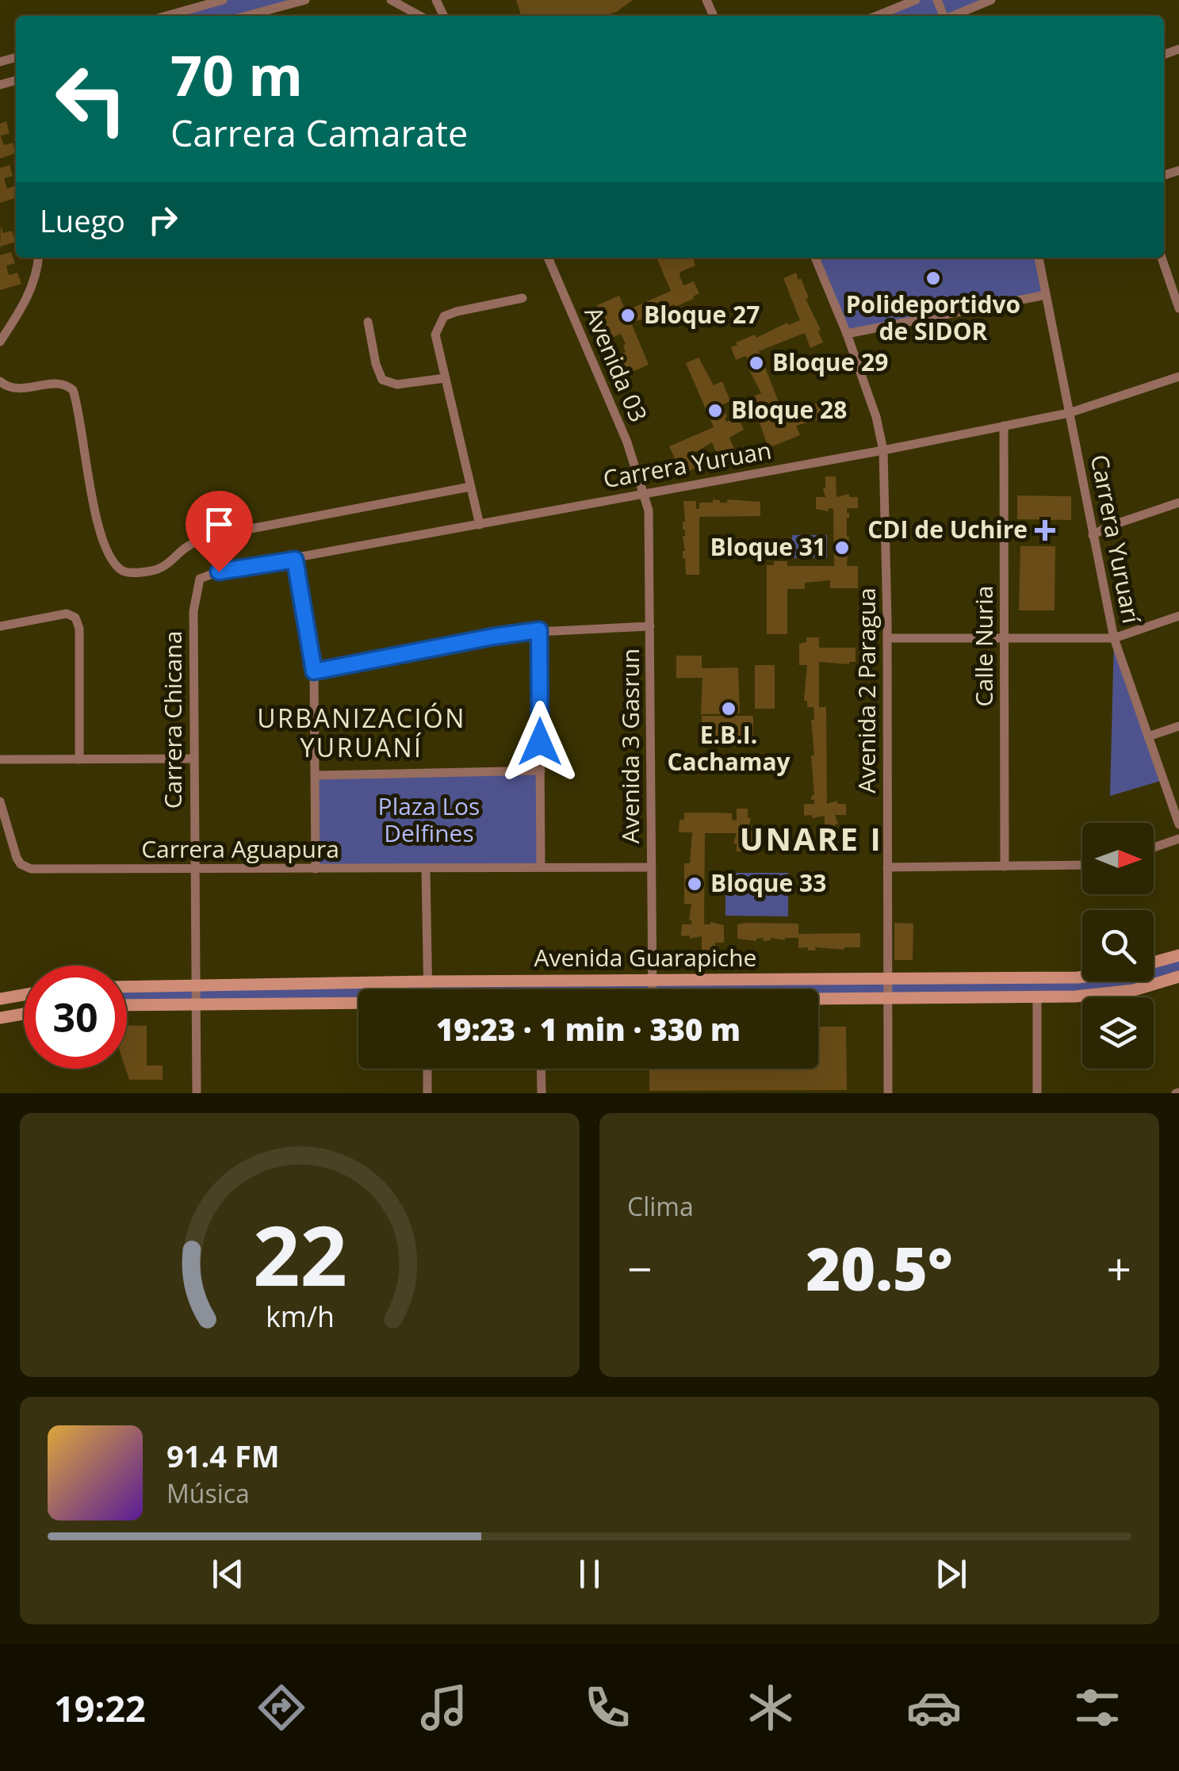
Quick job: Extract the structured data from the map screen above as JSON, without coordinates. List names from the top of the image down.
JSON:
{
  "streets": {
    "street": [
      "Avenida 03",
      "Carrera Yuruan",
      "Carrera Yuruarí",
      "Calle Nuria",
      "Avenida 2 Paragua",
      "Carrera Chicana",
      "Avenida 3 Gasrun",
      "Carrera Aguapura",
      "Avenida Guarapiche"
    ]
  },
  "crossings": [
    ["Avenida 03", "Carrera Yuruan"],
    ["Avenida 03", "Avenida 3 Gasrun"],
    ["Carrera Yuruan", "Carrera Yuruarí"],
    ["Carrera Yuruan", "Calle Nuria"],
    ["Carrera Yuruan", "Avenida 2 Paragua"],
    ["Carrera Yuruan", "Carrera Chicana"],
    ["Carrera Yuruan", "Avenida 3 Gasrun"],
    ["Avenida 2 Paragua", "Avenida Guarapiche"],
    ["Carrera Chicana", "Carrera Aguapura"],
    ["Carrera Chicana", "Avenida Guarapiche"],
    ["Avenida 3 Gasrun", "Carrera Aguapura"],
    ["Avenida 3 Gasrun", "Avenida Guarapiche"]
  ],
  "districts": ["URBANIZACIÓN YURUANÍ", "UNARE I"],
  "parks": ["Plaza Los Delfines"],
  "places": {
    "other": [
      "Polideportidvo de SIDOR",
      "Bloque 27",
      "Bloque 29",
      "Bloque 28",
      "Bloque 31",
      "E.B.I. Cachamay",
      "Bloque 33"
    ],
    "health": ["CDI de Uchire"]
  },
  "north": "right",
  "page": {
    "turn": ["70 m", "Carrera Camarate"],
    "then": "Luego",
    "limit": "30",
    "trip": "19:23 · 1 min · 330 m",
    "tile": "Clima",
    "heat": ["−", "20.5°", "+"],
    "song": ["91.4 FM", "Música"],
    "tabs": "19:22",
    "gauge": ["22", "km/h"]
  }
}
